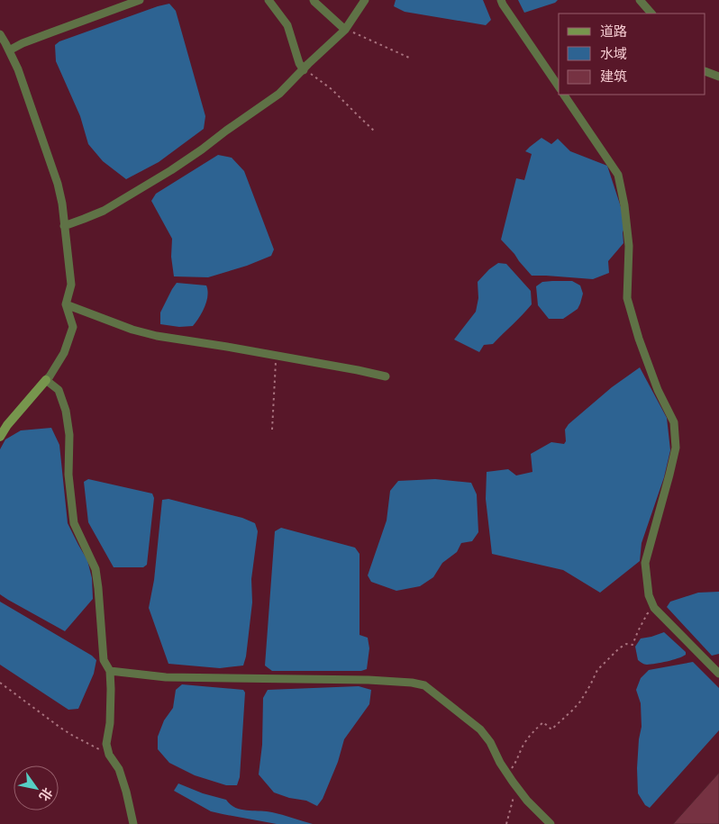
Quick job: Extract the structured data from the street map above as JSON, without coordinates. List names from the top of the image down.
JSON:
{
  "legend": ["道路", "水域", "建筑"],
  "north": "bottom right"
}
